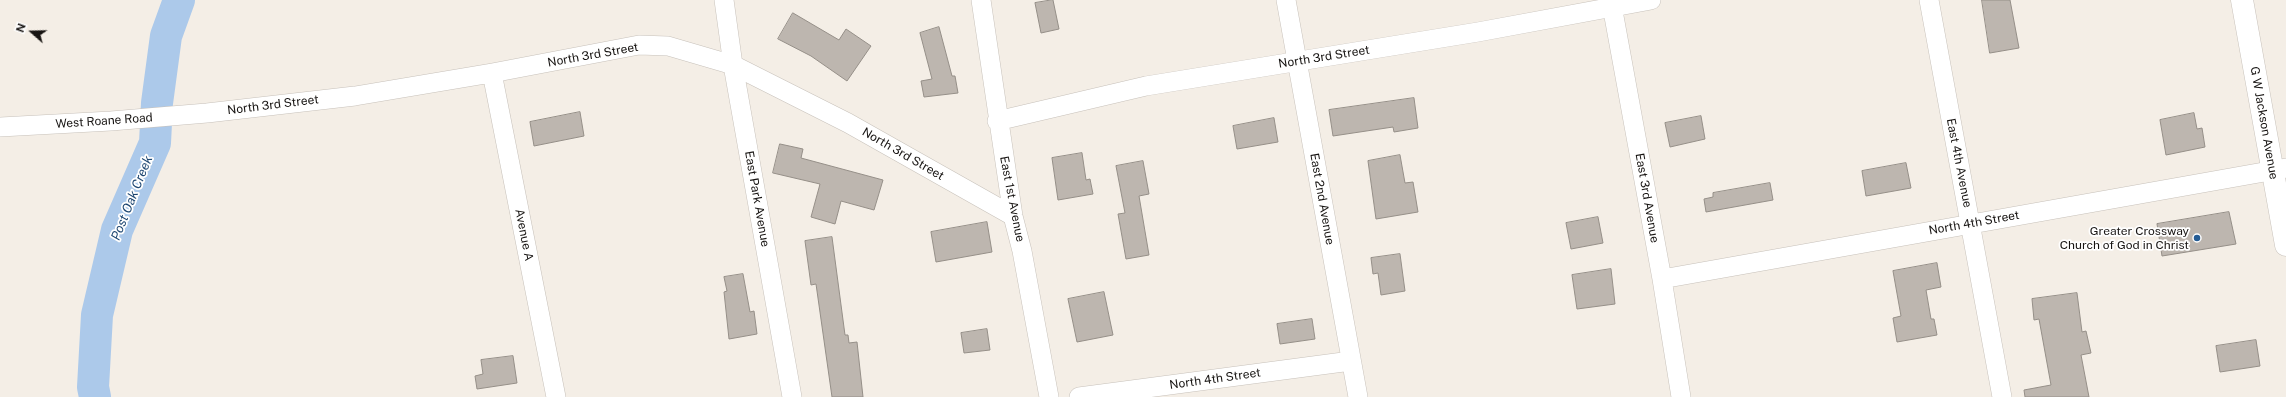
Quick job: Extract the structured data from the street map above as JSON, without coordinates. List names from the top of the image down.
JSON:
{
  "streets": {
    "street": [
      "North 3rd Street",
      "West Roane Road",
      "G W Jackson Avenue",
      "East 4th Avenue",
      "East 3rd Avenue",
      "East Park Avenue",
      "East 1st Avenue",
      "East 2nd Avenue",
      "North 4th Street",
      "Avenue A"
    ]
  },
  "crossings": [
    ["North 3rd Street", "West Roane Road"],
    ["North 3rd Street", "East 3rd Avenue"],
    ["North 3rd Street", "East Park Avenue"],
    ["North 3rd Street", "East 1st Avenue"],
    ["North 3rd Street", "East 2nd Avenue"],
    ["North 3rd Street", "Avenue A"],
    ["G W Jackson Avenue", "North 4th Street"],
    ["East 4th Avenue", "North 4th Street"],
    ["East 3rd Avenue", "North 4th Street"],
    ["East 2nd Avenue", "North 4th Street"]
  ],
  "water": ["Post Oak Creek"],
  "places": ["Greater Crossway Church of God in Christ"],
  "north": "left"
}
